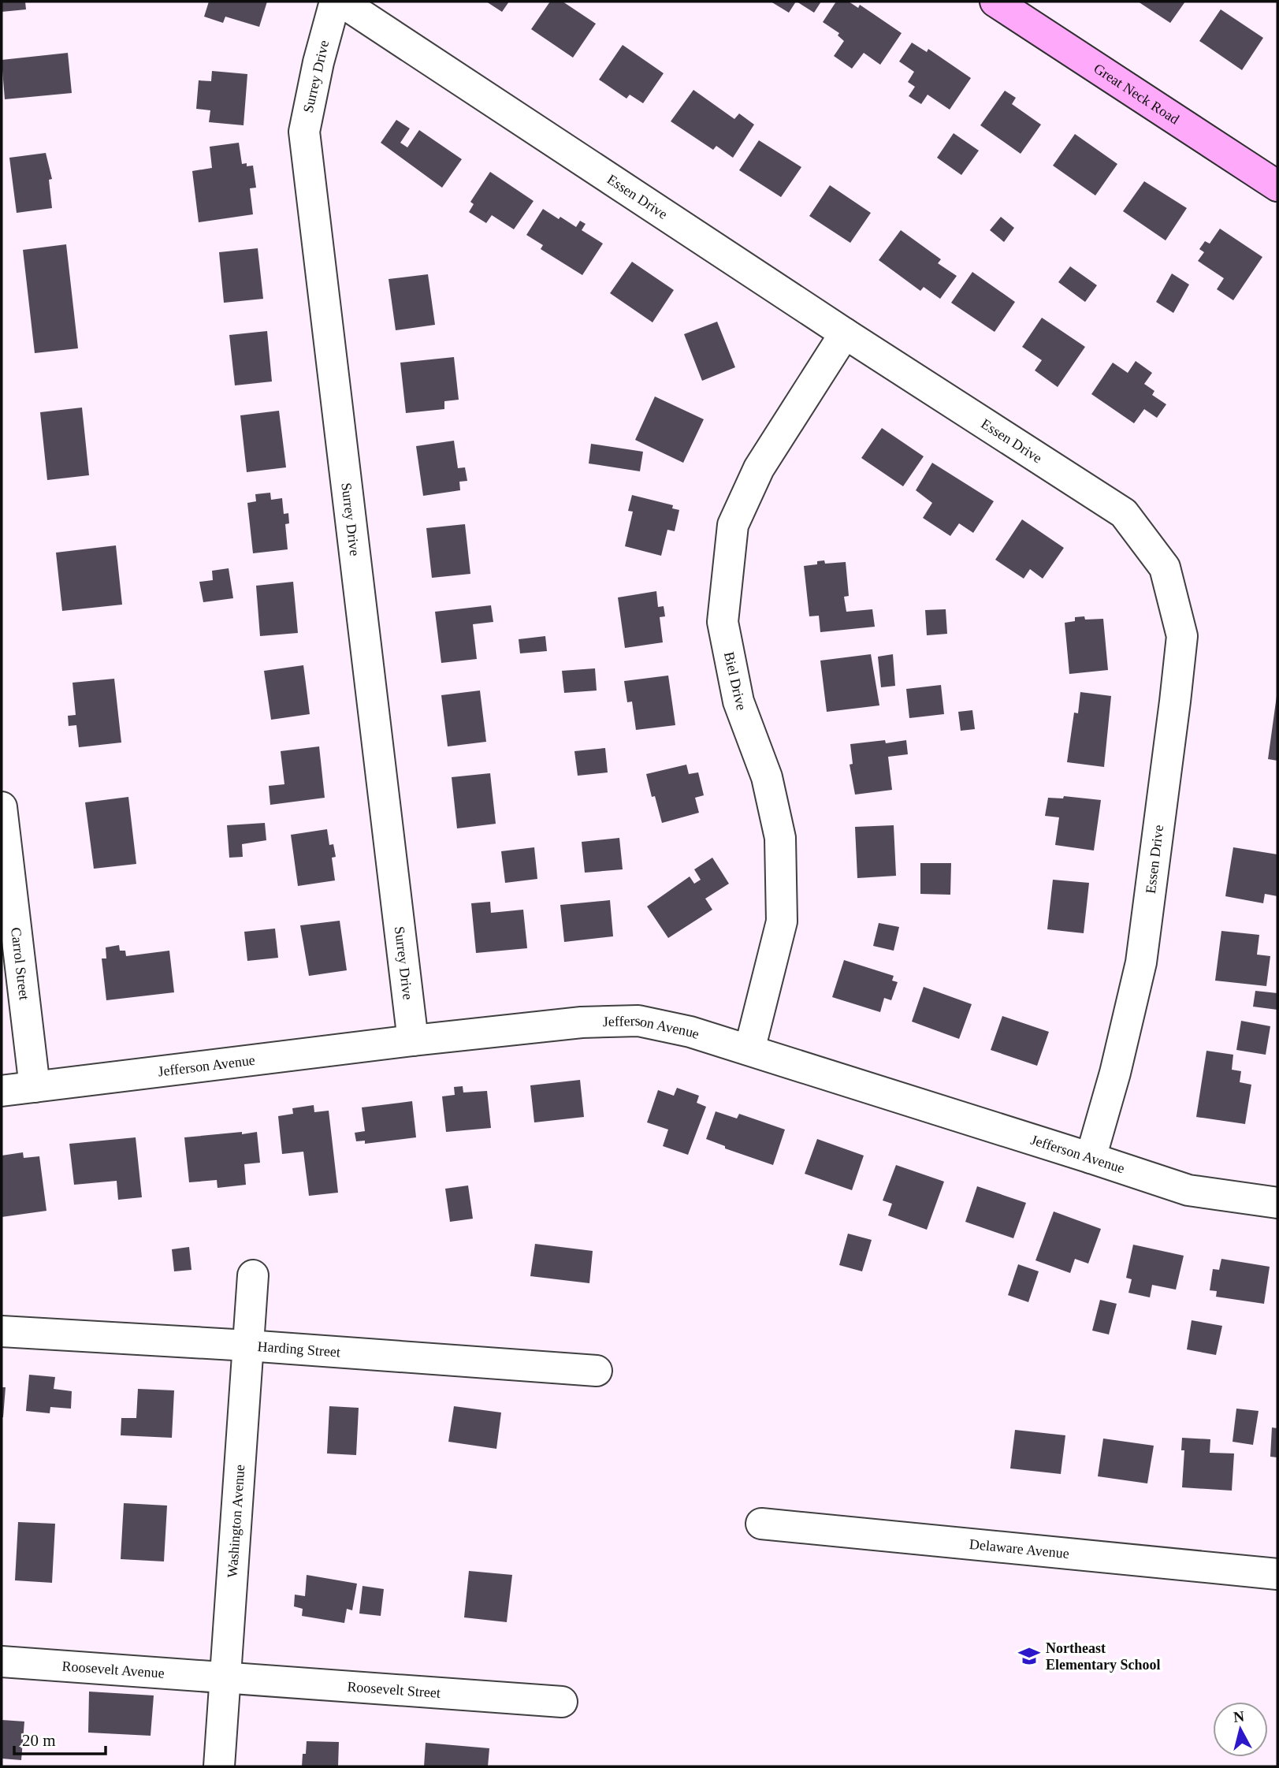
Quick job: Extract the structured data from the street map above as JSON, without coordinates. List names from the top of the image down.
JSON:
{
  "streets": {
    "main road": ["Great Neck Road"],
    "street": [
      "Surrey Drive",
      "Essen Drive",
      "Biel Drive",
      "Carrol Street",
      "Jefferson Avenue",
      "Harding Street",
      "Washington Avenue",
      "Delaware Avenue",
      "Roosevelt Avenue",
      "Roosevelt Street"
    ]
  },
  "crossings": [
    ["Surrey Drive", "Jefferson Avenue"],
    ["Essen Drive", "Biel Drive"],
    ["Essen Drive", "Jefferson Avenue"],
    ["Biel Drive", "Jefferson Avenue"],
    ["Carrol Street", "Jefferson Avenue"],
    ["Harding Street", "Washington Avenue"],
    ["Washington Avenue", "Roosevelt Avenue"],
    ["Washington Avenue", "Roosevelt Street"],
    ["Roosevelt Avenue", "Roosevelt Street"]
  ],
  "places": {
    "school or university": ["Northeast Elementary School"]
  },
  "scale_bar": "20 m",
  "north": "top"
}
